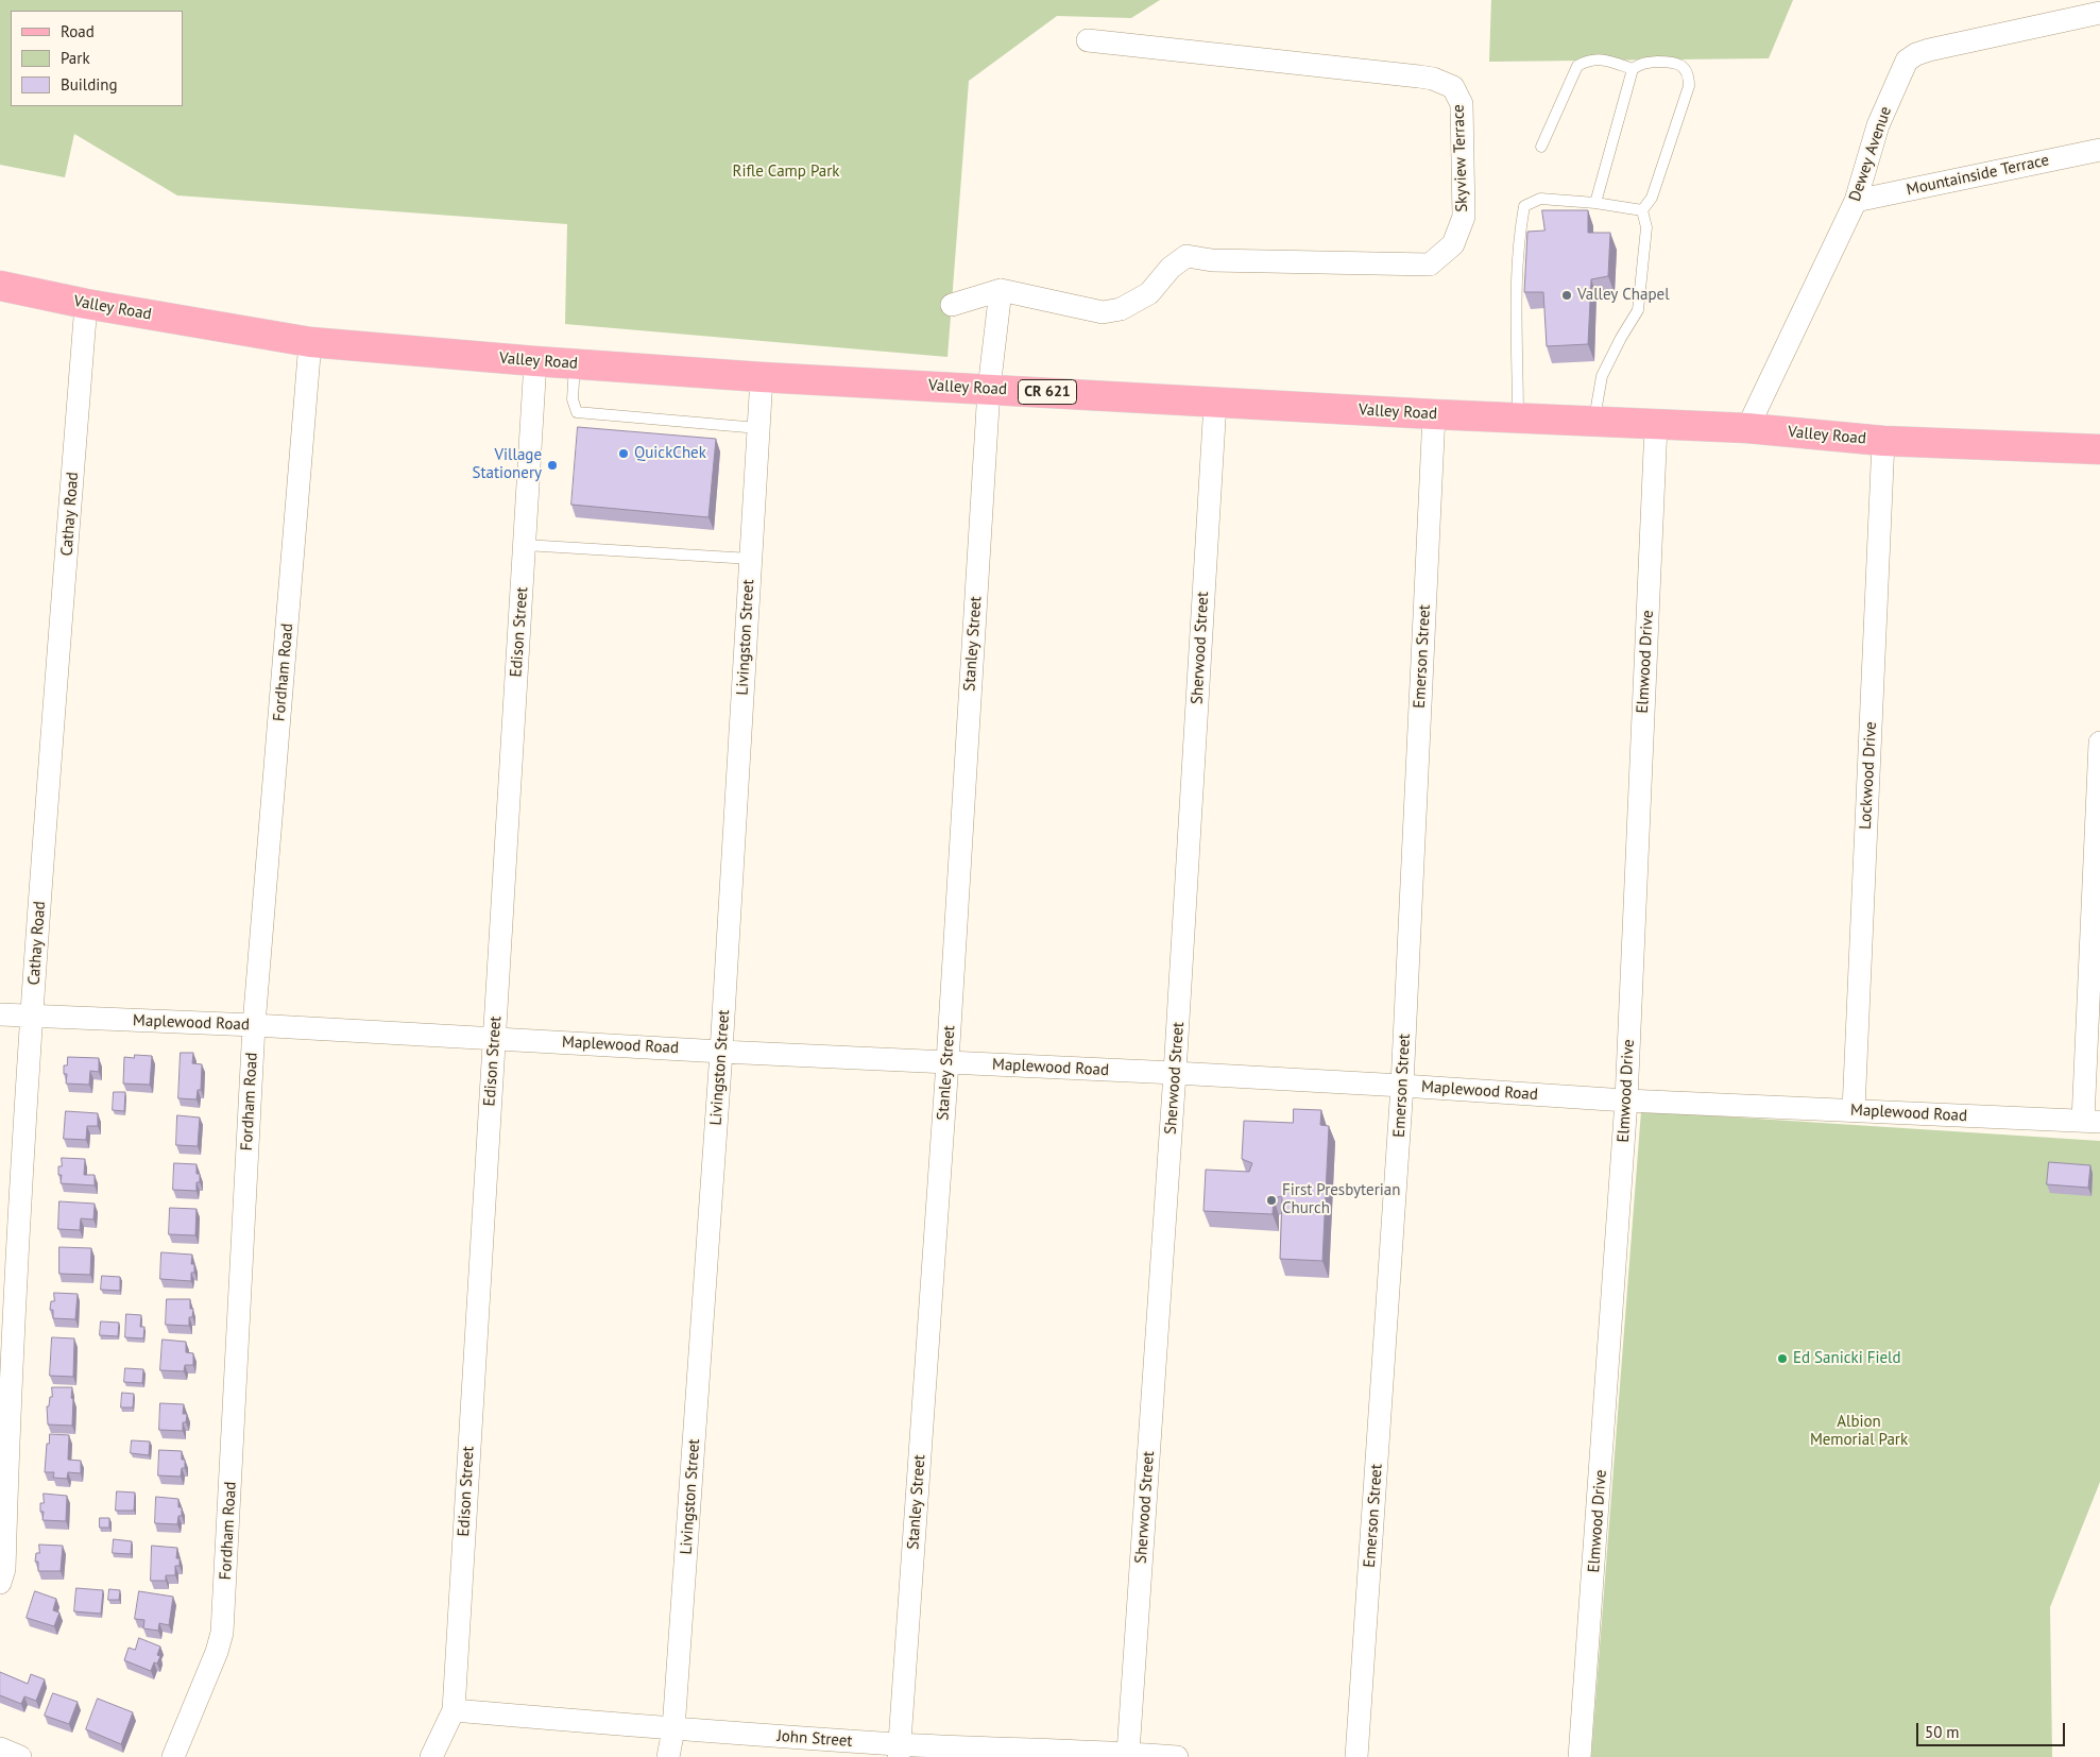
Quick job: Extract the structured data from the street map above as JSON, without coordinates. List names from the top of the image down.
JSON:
{
  "streets": {
    "main road": ["Valley Road", "CR 621"],
    "street": [
      "Dewey Avenue",
      "Skyview Terrace",
      "Mountainside Terrace",
      "Cathay Road",
      "Edison Street",
      "Livingston Street",
      "Stanley Street",
      "Sherwood Street",
      "Emerson Street",
      "Elmwood Drive",
      "Fordham Road",
      "Lockwood Drive",
      "Maplewood Road",
      "John Street"
    ]
  },
  "crossings": [
    ["Dewey Avenue", "Mountainside Terrace"],
    ["Dewey Avenue", "Valley Road"],
    ["Valley Road", "Cathay Road"],
    ["Valley Road", "Edison Street"],
    ["Valley Road", "Livingston Street"],
    ["Valley Road", "Stanley Street"],
    ["Valley Road", "Sherwood Street"],
    ["Valley Road", "Emerson Street"],
    ["Valley Road", "Elmwood Drive"],
    ["Valley Road", "Fordham Road"],
    ["Valley Road", "Lockwood Drive"],
    ["Cathay Road", "Maplewood Road"],
    ["Edison Street", "Maplewood Road"],
    ["Edison Street", "John Street"],
    ["Livingston Street", "Maplewood Road"],
    ["Livingston Street", "John Street"],
    ["Stanley Street", "Maplewood Road"],
    ["Stanley Street", "John Street"],
    ["Sherwood Street", "Maplewood Road"],
    ["Sherwood Street", "John Street"],
    ["Emerson Street", "Maplewood Road"],
    ["Elmwood Drive", "Maplewood Road"],
    ["Fordham Road", "Maplewood Road"],
    ["Lockwood Drive", "Maplewood Road"]
  ],
  "parks": ["Rifle Camp Park", "Albion Memorial Park"],
  "places": [
    "Valley Chapel",
    "QuickChek",
    "Village Stationery",
    "First Presbyterian Church",
    "Ed Sanicki Field"
  ],
  "legend": ["Road", "Park", "Building"],
  "scale_bar": "50 m"
}
